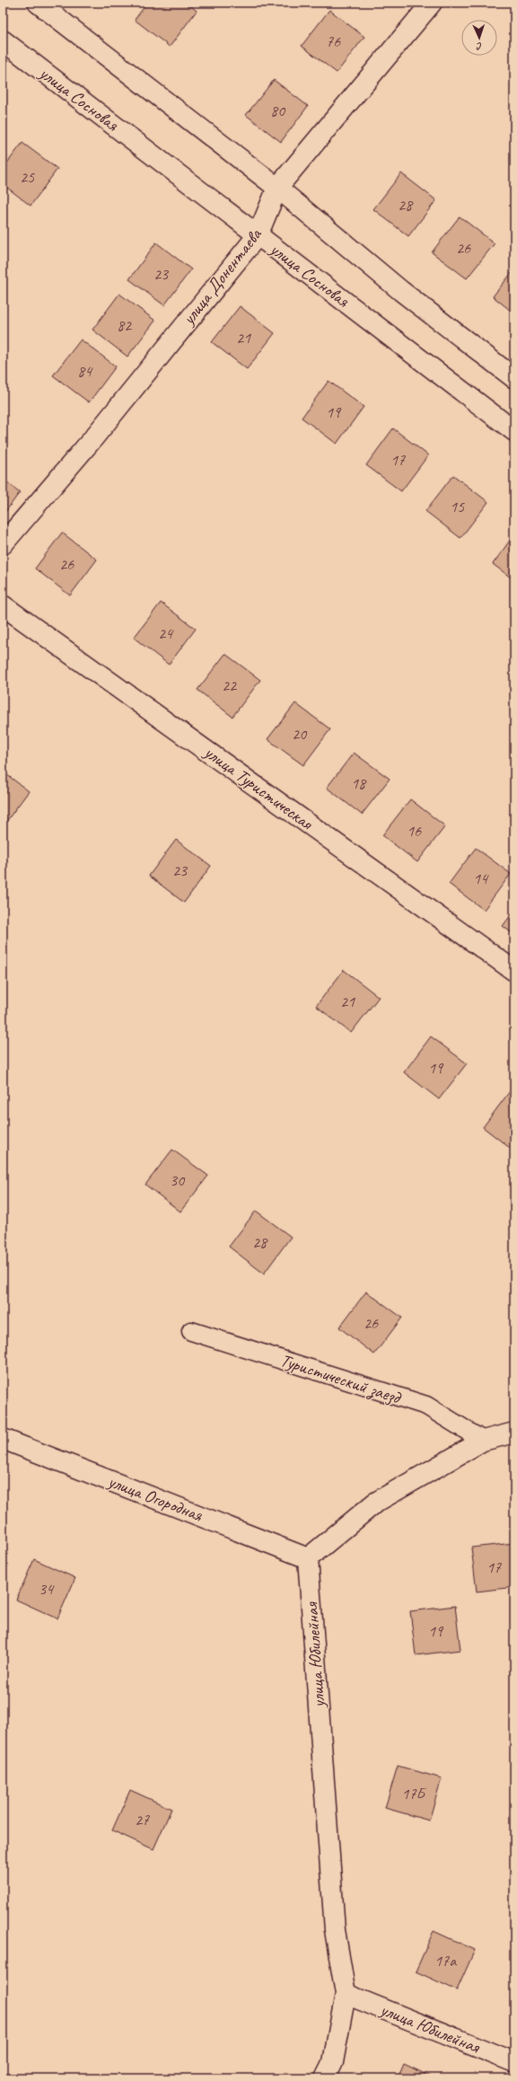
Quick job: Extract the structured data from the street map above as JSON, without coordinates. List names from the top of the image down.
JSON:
{
  "streets": {
    "street": [
      "улица Сосновая",
      "улица Донентаева",
      "улица Туристическая",
      "улица Огородная",
      "улица Юбилейная"
    ],
    "lane": ["Туристический заезд"]
  },
  "crossings": [
    ["улица Сосновая", "улица Донентаева"],
    ["улица Огородная", "улица Юбилейная"]
  ],
  "house_numbers": [
    "76",
    "80",
    "25",
    "28",
    "26",
    "23",
    "82",
    "21",
    "84",
    "19",
    "17",
    "15",
    "26",
    "24",
    "22",
    "20",
    "18",
    "16",
    "23",
    "14",
    "21",
    "19",
    "30",
    "28",
    "26",
    "17",
    "34",
    "19",
    "17Б",
    "27",
    "17а"
  ],
  "north": "bottom"
}
